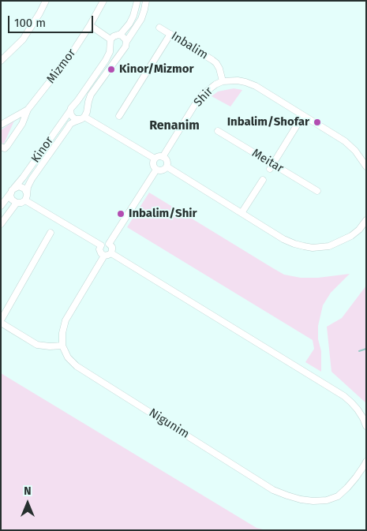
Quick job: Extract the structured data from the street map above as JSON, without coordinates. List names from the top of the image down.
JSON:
{
  "streets": {
    "street": [
      "Inbalim",
      "Mizmor",
      "Shir",
      "Kinor",
      "Meitar",
      "Nigunim"
    ]
  },
  "crossings": [
    ["Inbalim", "Shir"]
  ],
  "districts": ["Renanim"],
  "places": ["Kinor/Mizmor", "Inbalim/Shofar", "Inbalim/Shir"],
  "scale_bar": "100 m",
  "north": "top"
}
